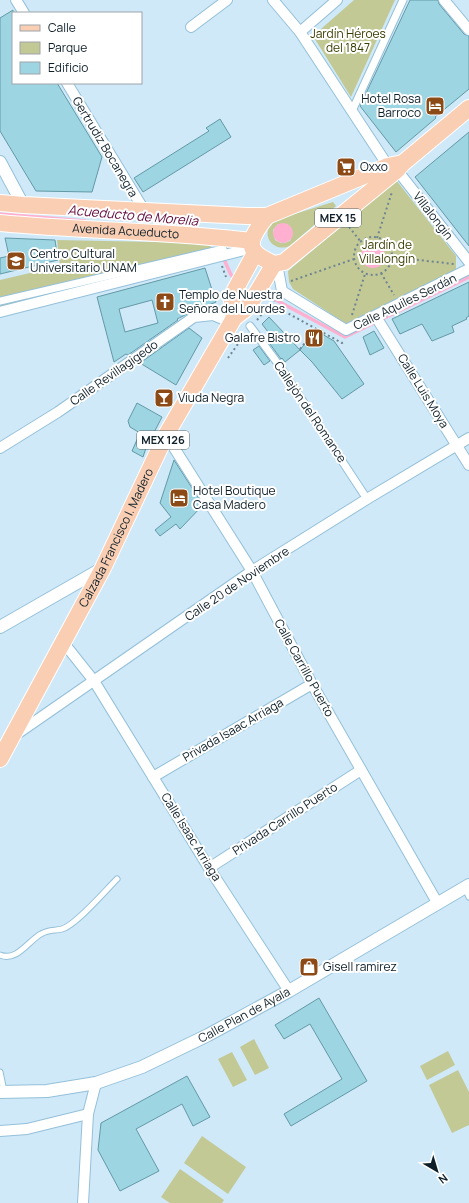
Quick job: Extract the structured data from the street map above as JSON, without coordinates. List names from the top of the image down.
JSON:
{
  "streets": {
    "main road": [
      "MEX 15",
      "Avenida Acueducto",
      "MEX 126",
      "Calzada Francisco I. Madero"
    ],
    "street": [
      "Gertrudiz Bocanegra",
      "Villalongín",
      "Calle Aquiles Serdán",
      "Calle Revillagigedo",
      "Calle Luis Moya",
      "Callejón del Romance",
      "Calle 20 de Noviembre",
      "Calle Carrillo Puerto",
      "Privada Isaac Arriaga",
      "Privada Carrillo Puerto",
      "Calle Isaac Arriaga",
      "Calle Plan de Ayala"
    ]
  },
  "crossings": [
    ["Gertrudiz Bocanegra", "Avenida Acueducto"],
    ["Villalongín", "MEX 15"],
    ["MEX 15", "Avenida Acueducto"],
    ["MEX 15", "Calle Aquiles Serdán"],
    ["MEX 15", "MEX 126"],
    ["Calle Aquiles Serdán", "Calle Luis Moya"],
    ["Calle Aquiles Serdán", "MEX 126"],
    ["Calle Revillagigedo", "MEX 126"],
    ["Calle Revillagigedo", "Calzada Francisco I. Madero"],
    ["Calle Luis Moya", "Calle 20 de Noviembre"],
    ["Callejón del Romance", "Calle 20 de Noviembre"],
    ["MEX 126", "Calzada Francisco I. Madero"],
    ["Calzada Francisco I. Madero", "Calle 20 de Noviembre"],
    ["Calzada Francisco I. Madero", "Calle Carrillo Puerto"],
    ["Calzada Francisco I. Madero", "Calle Isaac Arriaga"],
    ["Calle 20 de Noviembre", "Calle Carrillo Puerto"],
    ["Calle 20 de Noviembre", "Calle Isaac Arriaga"],
    ["Calle Carrillo Puerto", "Privada Isaac Arriaga"],
    ["Calle Carrillo Puerto", "Privada Carrillo Puerto"],
    ["Calle Carrillo Puerto", "Calle Plan de Ayala"],
    ["Privada Isaac Arriaga", "Calle Isaac Arriaga"],
    ["Privada Carrillo Puerto", "Calle Isaac Arriaga"],
    ["Calle Isaac Arriaga", "Calle Plan de Ayala"]
  ],
  "water": ["Acueducto de Morelia"],
  "parks": ["Jardín Héroes del 1847", "Jardín de Villalongín"],
  "places": {
    "hotel": ["Hotel Rosa Barroco", "Hotel Boutique Casa Madero"],
    "supermarket": ["Oxxo"],
    "school or university": ["Centro Cultural Universitario UNAM"],
    "church": ["Templo de Nuestra Señora del Lourdes"],
    "restaurant": ["Galafre Bistro"],
    "bar": ["Viuda Negra"],
    "shop": ["Gisell ramirez"]
  },
  "legend": ["Calle", "Parque", "Edificio"],
  "north": "bottom right"
}
